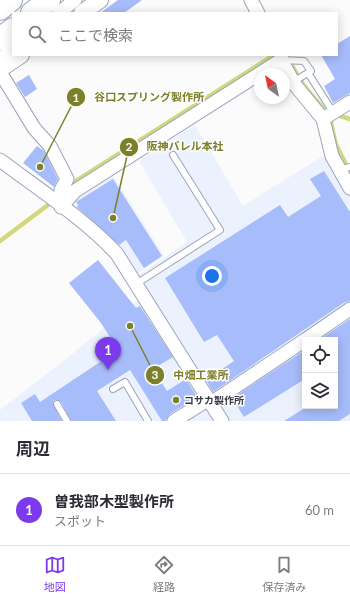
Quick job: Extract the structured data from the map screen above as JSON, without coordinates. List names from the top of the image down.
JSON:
{
  "places": [
    "谷口スプリング製作所",
    "阪神バレル本社",
    "中畑工業所",
    "コサカ製作所"
  ],
  "north": "top left",
  "page": {
    "search": "ここで検索",
    "pins": "1",
    "heading": "周辺",
    "list": [
      {
        "mark": "1",
        "name": "曽我部木型製作所",
        "note": "スポット",
        "value": "60 m"
      }
    ],
    "nav": ["地図", "経路", "保存済み"]
  }
}
